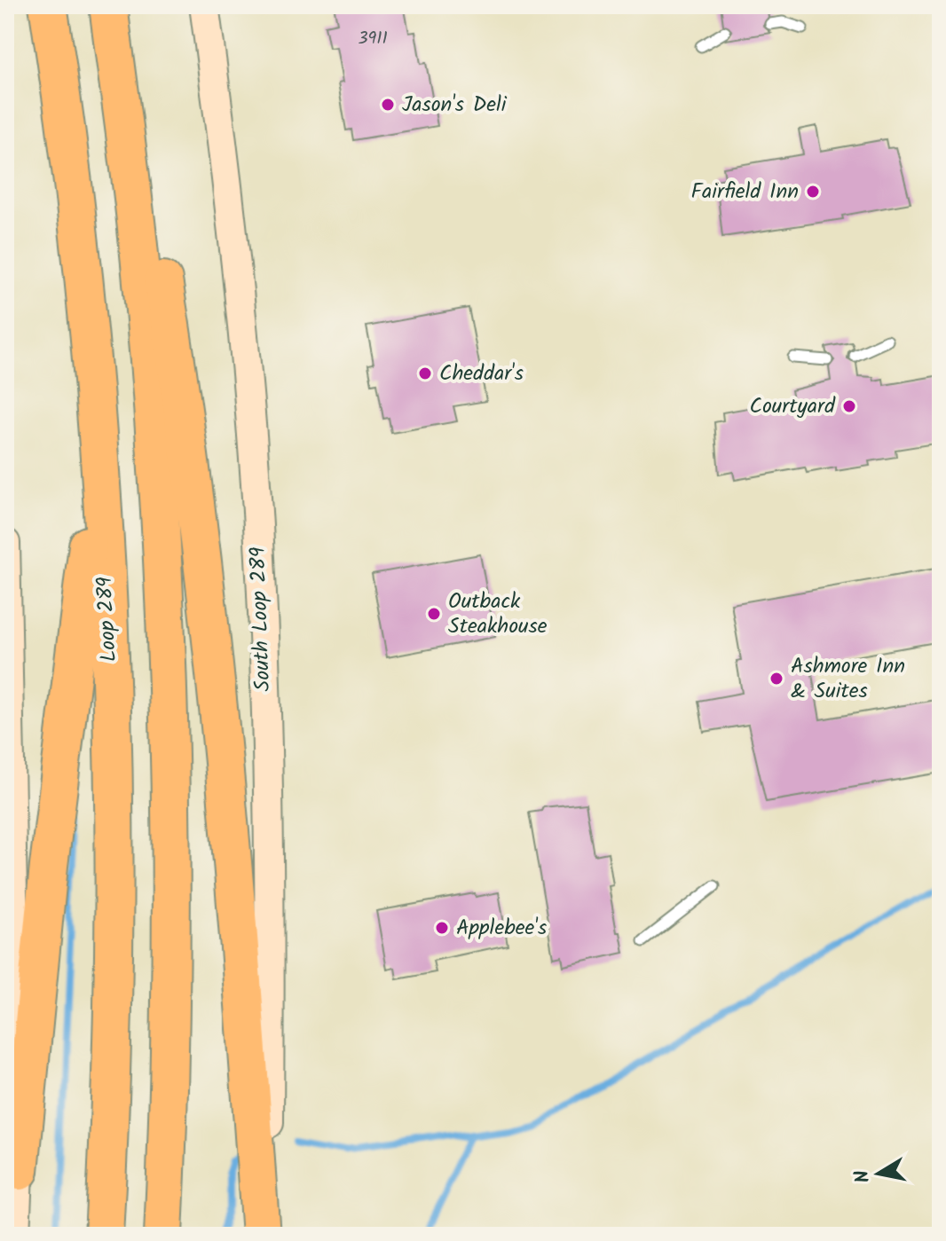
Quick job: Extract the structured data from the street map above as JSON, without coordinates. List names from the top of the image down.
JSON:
{
  "streets": {
    "highway": ["Loop 289"],
    "main road": ["South Loop 289"]
  },
  "places": [
    "Jason's Deli",
    "Fairfield Inn",
    "Cheddar's",
    "Courtyard",
    "Outback Steakhouse",
    "Ashmore Inn & Suites",
    "Applebee's"
  ],
  "house_numbers": ["3911"],
  "north": "left"
}
